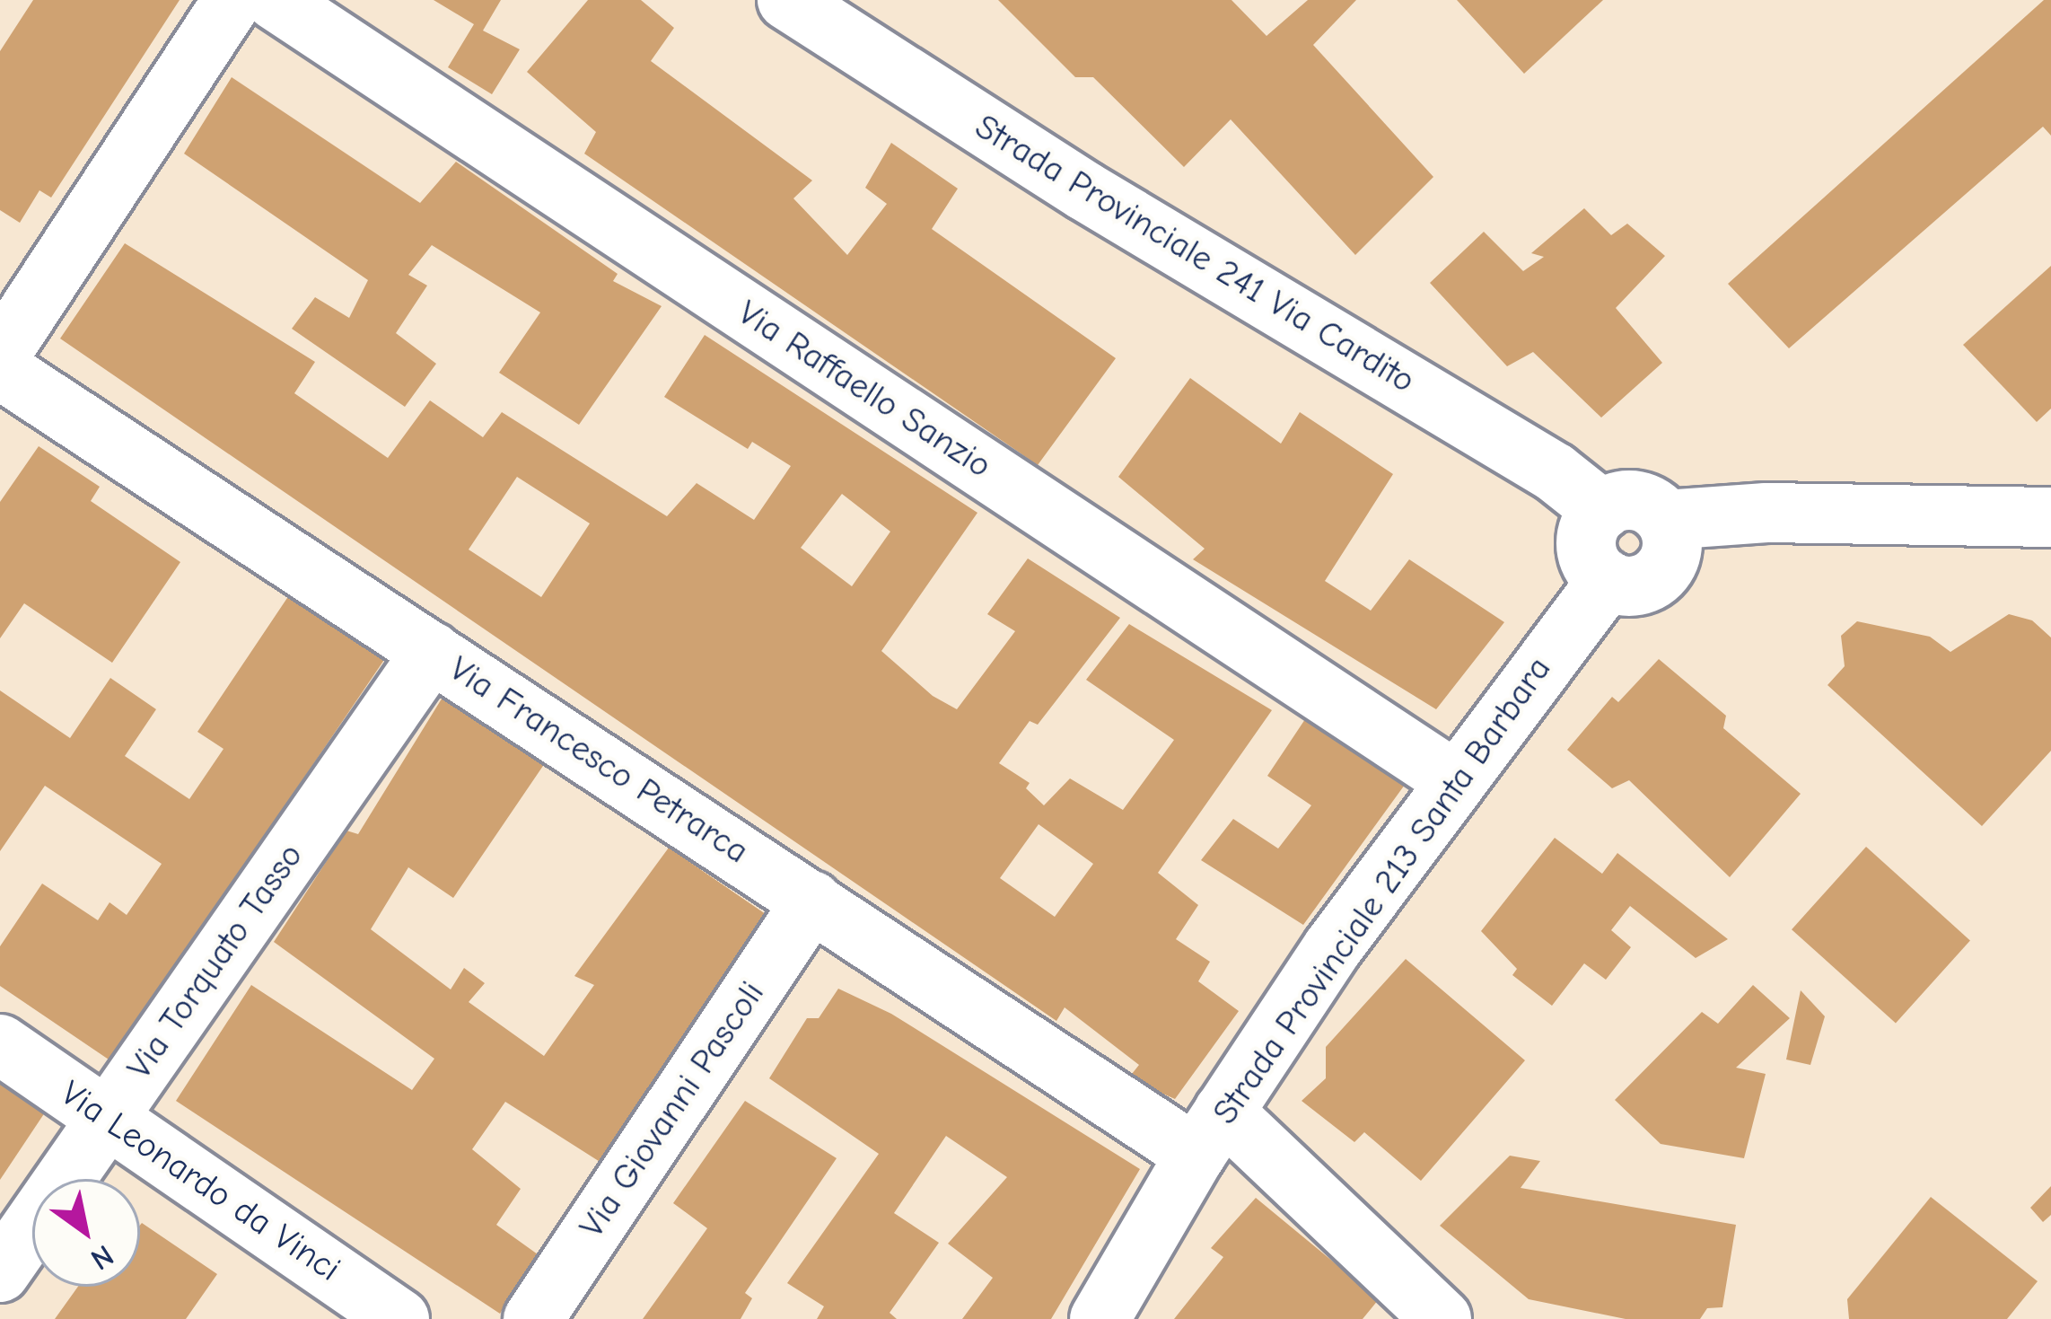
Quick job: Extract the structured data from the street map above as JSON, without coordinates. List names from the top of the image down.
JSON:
{
  "streets": {
    "street": [
      "Strada Provinciale 241 Via Cardito",
      "Via Raffaello Sanzio",
      "Via Francesco Petrarca",
      "Strada Provinciale 213 Santa Barbara",
      "Via Torquato Tasso",
      "Via Giovanni Pascoli",
      "Via Leonardo da Vinci"
    ]
  },
  "crossings": [
    ["Strada Provinciale 241 Via Cardito", "Strada Provinciale 213 Santa Barbara"],
    ["Via Raffaello Sanzio", "Strada Provinciale 213 Santa Barbara"],
    ["Via Francesco Petrarca", "Strada Provinciale 213 Santa Barbara"],
    ["Via Francesco Petrarca", "Via Torquato Tasso"],
    ["Via Francesco Petrarca", "Via Giovanni Pascoli"],
    ["Via Torquato Tasso", "Via Leonardo da Vinci"]
  ],
  "north": "bottom right"
}
